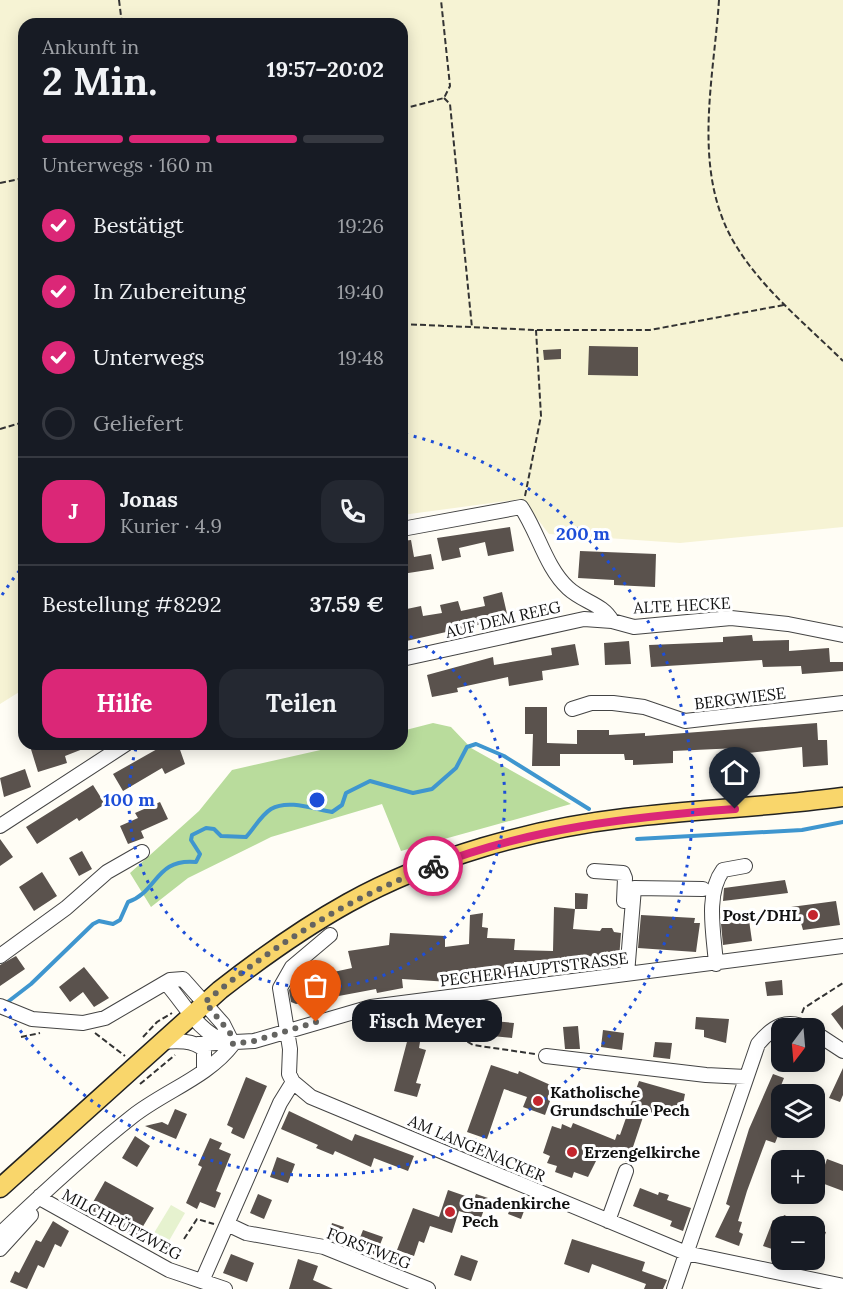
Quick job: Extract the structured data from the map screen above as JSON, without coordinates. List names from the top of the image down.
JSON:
{
  "streets": {
    "street": [
      "ALTE HECKE",
      "AUF DEM REEG",
      "BERGWIESE",
      "PECHER HAUPTSTRASSE",
      "AM LANGENACKER",
      "MILCHPÜTZWEG",
      "FORSTWEG"
    ]
  },
  "crossings": [
    ["ALTE HECKE", "AUF DEM REEG"]
  ],
  "places": [
    "Post/DHL",
    "Fisch Meyer",
    "Katholische Grundschule Pech",
    "Erzengelkirche",
    "Gnadenkirche Pech"
  ],
  "north": "bottom",
  "page": {
    "heading": ["2 Min.", "Ankunft in", "19:57–20:02"],
    "panel": [
      "Jonas",
      "Kurier · 4.9",
      "Bestellung #8292",
      "37.59 €"
    ],
    "bar": "Unterwegs · 160 m",
    "list": [
      ["Bestätigt", "19:26"],
      ["In Zubereitung", "19:40"],
      ["Unterwegs", "19:48"],
      "Geliefert"
    ],
    "round": "J",
    "buttons": ["Hilfe", "Teilen"],
    "bubble": "Fisch Meyer",
    "map_buttons": ["+", "−"]
  },
  "rings": ["200 m", "100 m"]
}
